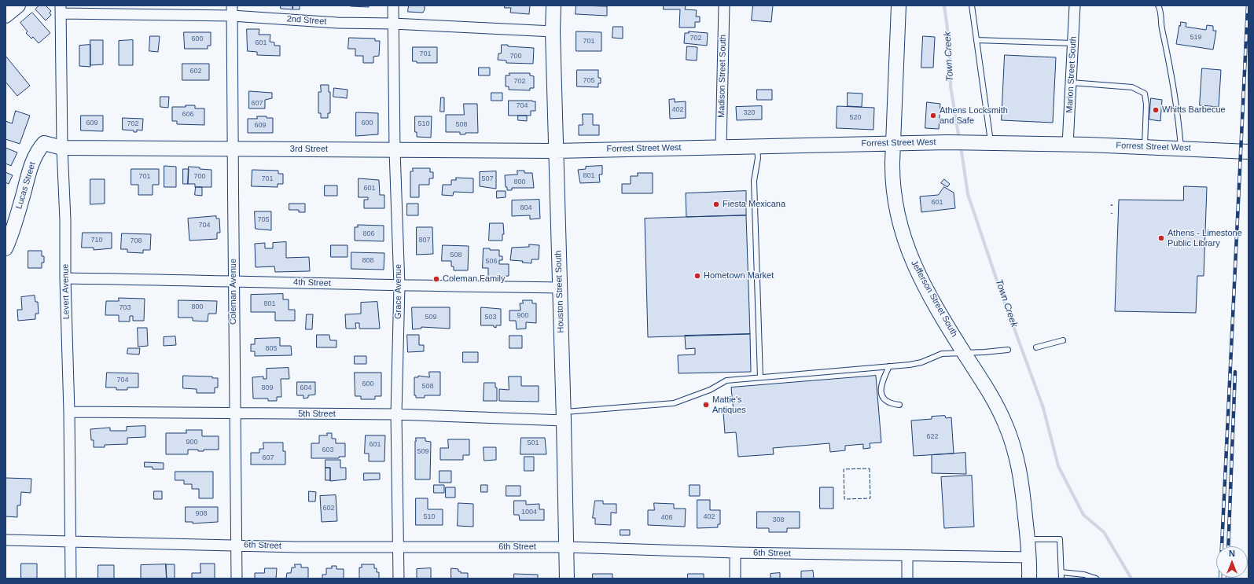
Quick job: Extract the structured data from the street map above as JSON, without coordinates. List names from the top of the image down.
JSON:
{
  "streets": {
    "street": [
      "2nd Street",
      "Marion Street South",
      "Madison Street South",
      "Forrest Street West",
      "3rd Street",
      "Lucas Street",
      "4th Street",
      "Levert Avenue",
      "Coleman Avenue",
      "Grace Avenue",
      "Houston Street South",
      "Jefferson Street South",
      "5th Street",
      "6th Street"
    ]
  },
  "crossings": [
    ["2nd Street", "Levert Avenue"],
    ["2nd Street", "Coleman Avenue"],
    ["2nd Street", "Grace Avenue"],
    ["2nd Street", "Houston Street South"],
    ["Marion Street South", "Forrest Street West"],
    ["Madison Street South", "Forrest Street West"],
    ["Forrest Street West", "3rd Street"],
    ["Forrest Street West", "Houston Street South"],
    ["Forrest Street West", "Jefferson Street South"],
    ["3rd Street", "Lucas Street"],
    ["3rd Street", "Levert Avenue"],
    ["3rd Street", "Coleman Avenue"],
    ["3rd Street", "Grace Avenue"],
    ["3rd Street", "Houston Street South"],
    ["Lucas Street", "Levert Avenue"],
    ["4th Street", "Levert Avenue"],
    ["4th Street", "Coleman Avenue"],
    ["4th Street", "Grace Avenue"],
    ["4th Street", "Houston Street South"],
    ["Levert Avenue", "5th Street"],
    ["Levert Avenue", "6th Street"],
    ["Coleman Avenue", "5th Street"],
    ["Coleman Avenue", "6th Street"],
    ["Grace Avenue", "5th Street"],
    ["Grace Avenue", "6th Street"],
    ["Houston Street South", "5th Street"],
    ["Houston Street South", "6th Street"],
    ["Jefferson Street South", "6th Street"]
  ],
  "water": ["Town Creek"],
  "places": [
    "Whitts Barbecue",
    "Athens Locksmith and Safe",
    "Fiesta Mexicana",
    "Athens - Limestone Public Library",
    "Hometown Market",
    "Coleman Family",
    "Mattie's Antiques"
  ],
  "house_numbers": [
    "519",
    "702",
    "600",
    "701",
    "601",
    "701",
    "700",
    "602",
    "705",
    "702",
    "607",
    "704",
    "402",
    "320",
    "606",
    "520",
    "609",
    "600",
    "702",
    "510",
    "508",
    "609",
    "801",
    "701",
    "700",
    "701",
    "507",
    "800",
    "601",
    "601",
    "804",
    "705",
    "704",
    "806",
    "710",
    "807",
    "708",
    "508",
    "808",
    "506",
    "801",
    "800",
    "703",
    "900",
    "509",
    "503",
    "805",
    "704",
    "600",
    "508",
    "809",
    "604",
    "622",
    "900",
    "501",
    "601",
    "603",
    "509",
    "607",
    "602",
    "1004",
    "908",
    "510",
    "402",
    "406",
    "308"
  ],
  "north": "top"
}
